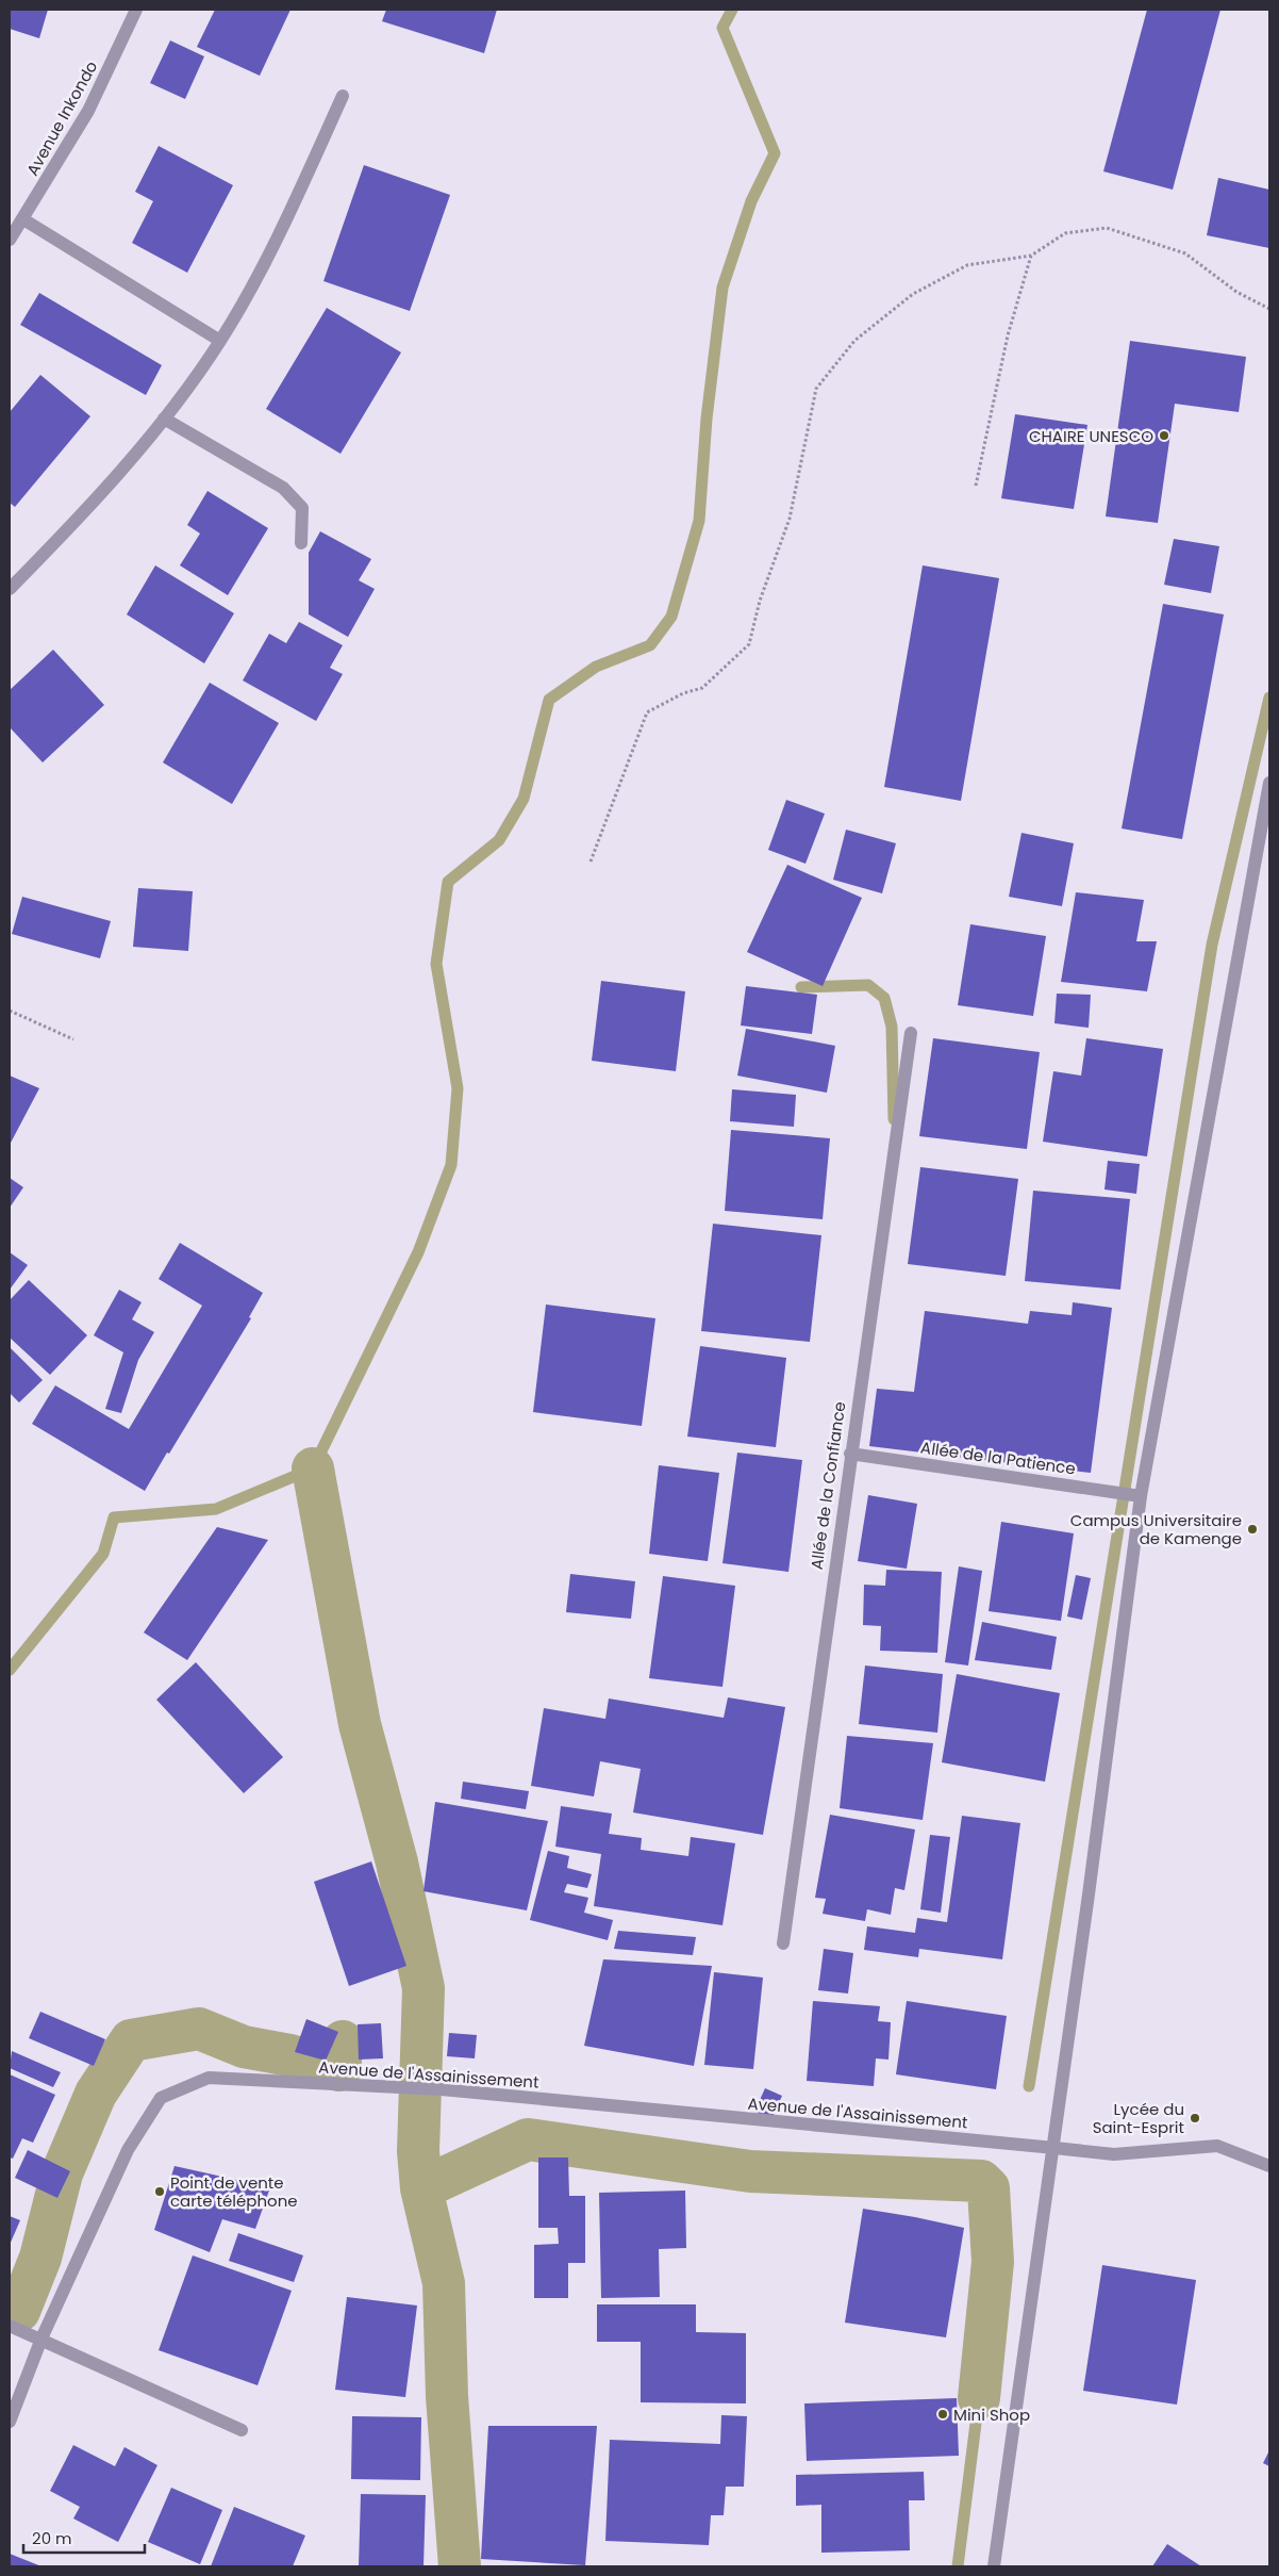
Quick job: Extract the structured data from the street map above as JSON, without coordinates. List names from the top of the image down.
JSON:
{
  "streets": {
    "street": [
      "Avenue Inkondo",
      "Allée de la Patience",
      "Allée de la Confiance",
      "Avenue de l'Assainissement"
    ]
  },
  "crossings": [
    ["Allée de la Patience", "Allée de la Confiance"]
  ],
  "places": [
    "CHAIRE UNESCO",
    "Campus Universitaire de Kamenge",
    "Lycée du Saint-Esprit",
    "Point de vente carte téléphone",
    "Mini Shop"
  ],
  "scale_bar": "20 m"
}
